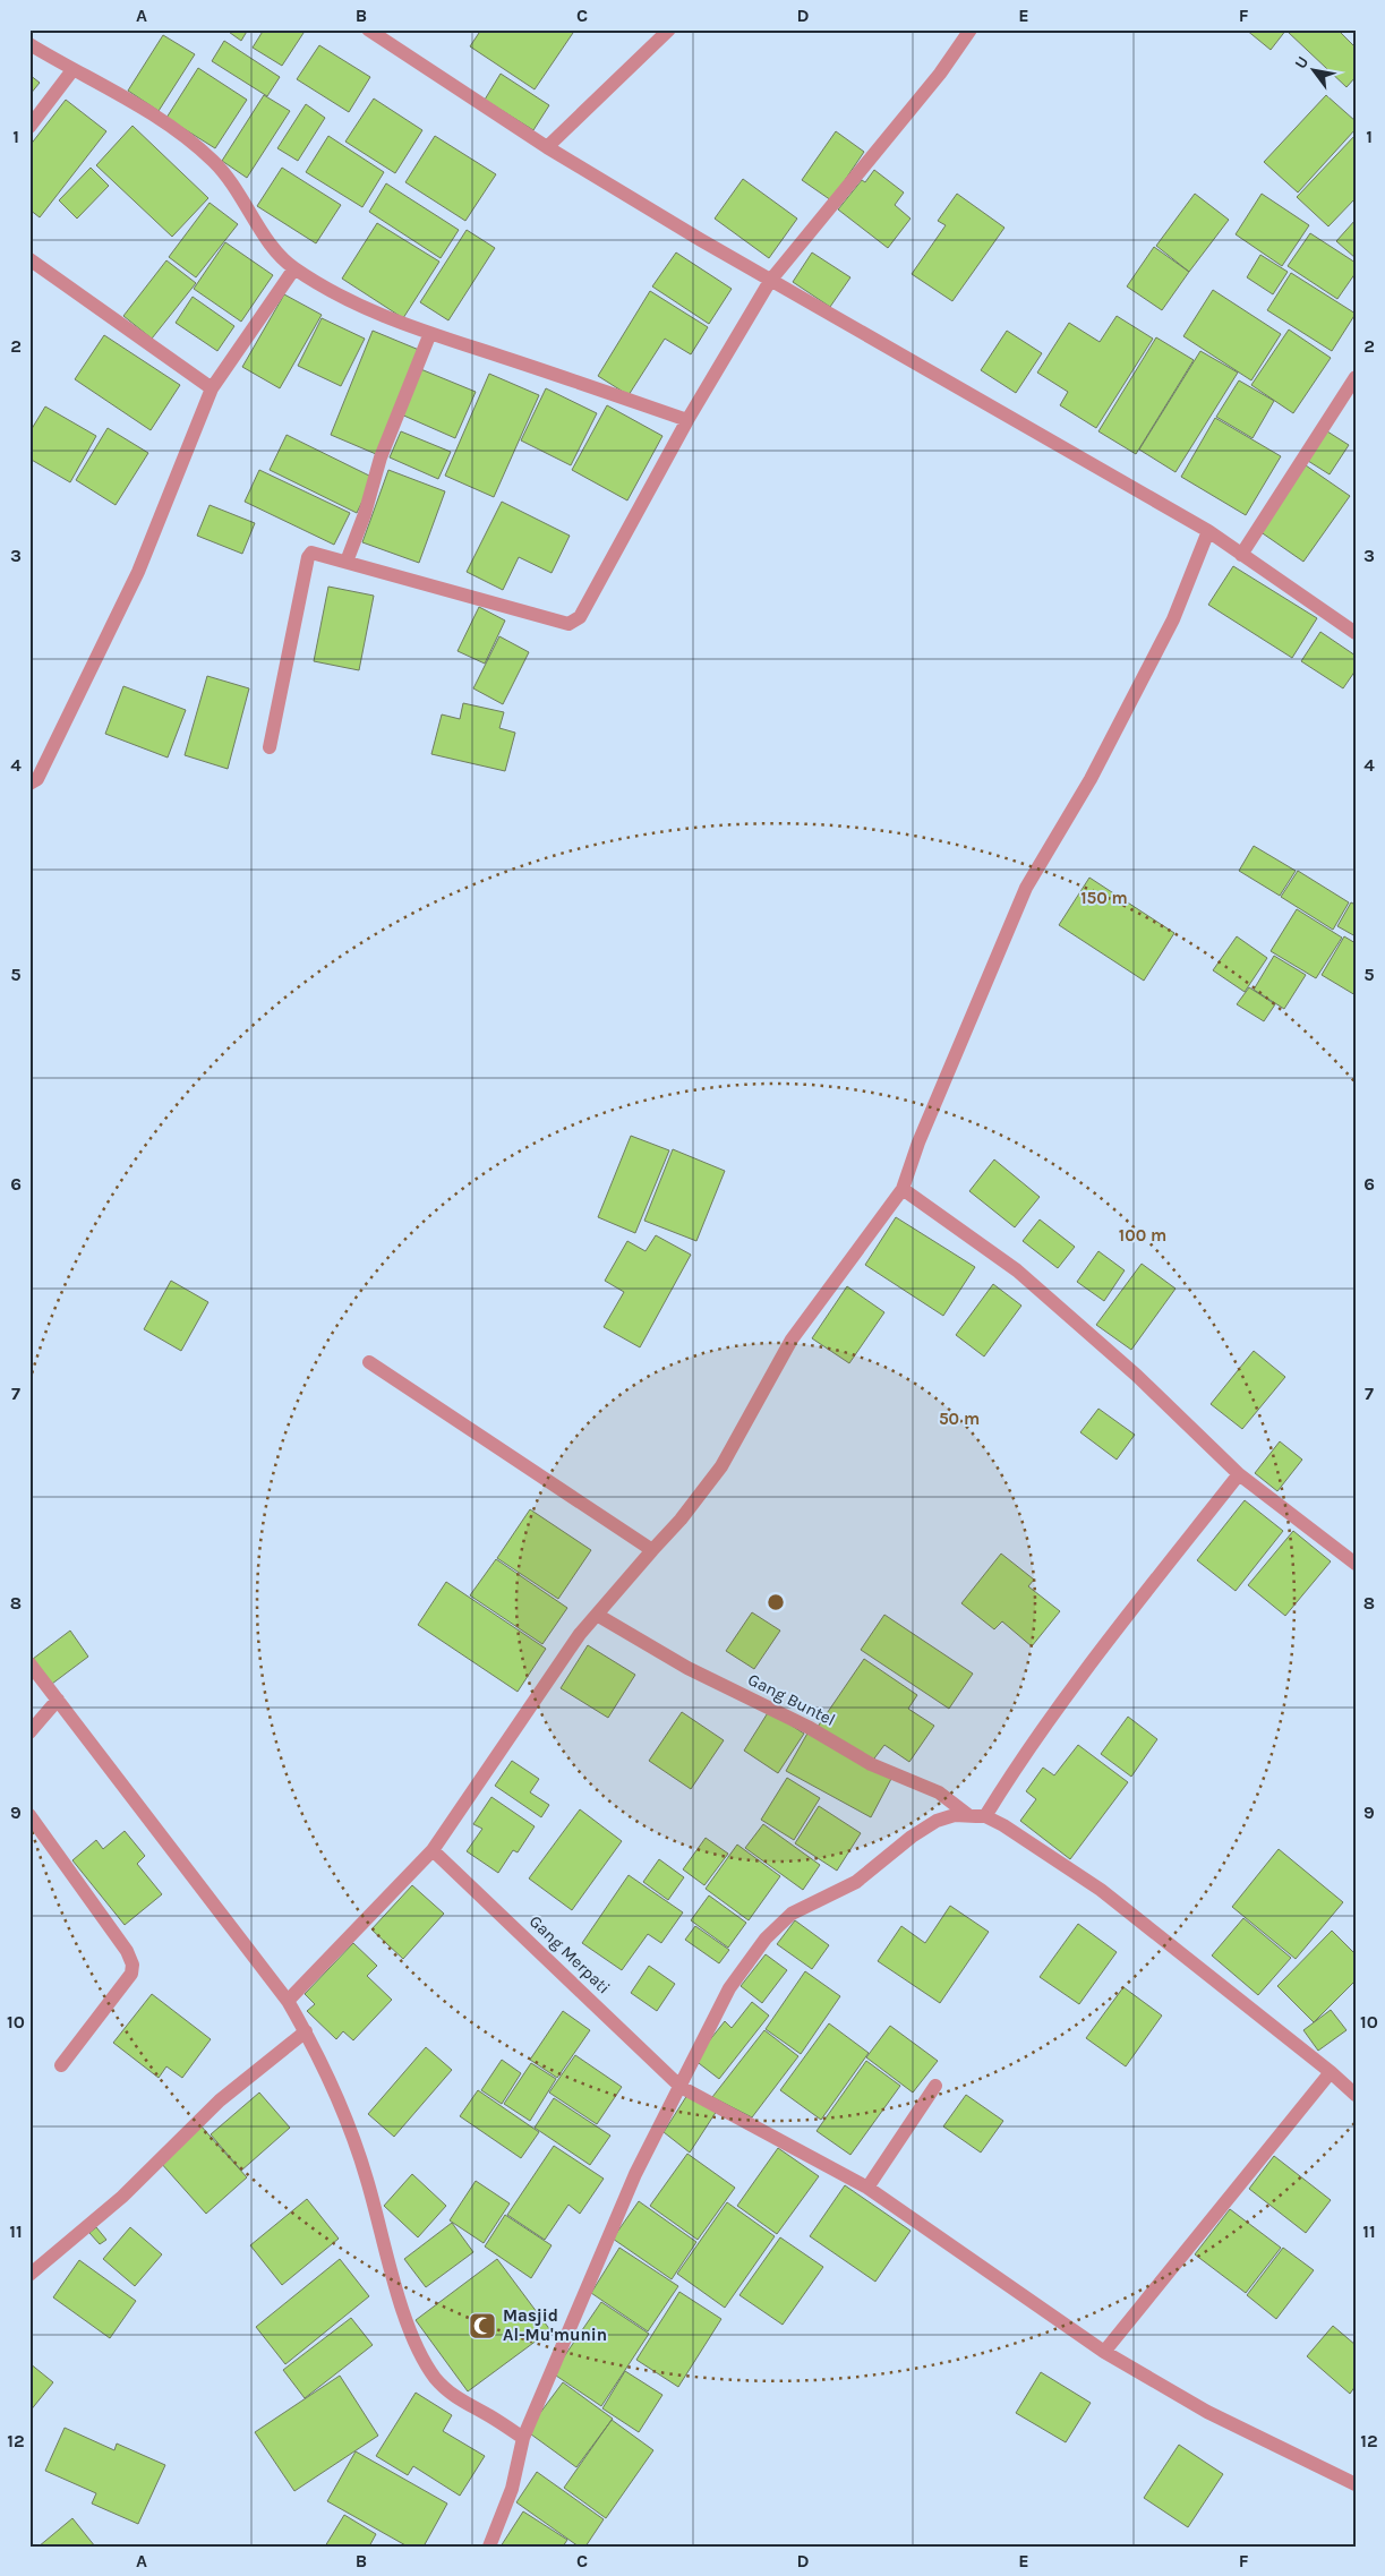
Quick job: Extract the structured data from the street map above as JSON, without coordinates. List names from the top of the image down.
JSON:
{
  "streets": {
    "street": ["Gang Buntel", "Gang Merpati"]
  },
  "places": {
    "mosque": ["Masjid Al-Mu'munin"]
  },
  "north": "top left",
  "grid": {
    "columns": [
      "A",
      "B",
      "C",
      "D",
      "E",
      "F"
    ],
    "rows": [
      "1",
      "2",
      "3",
      "4",
      "5",
      "6",
      "7",
      "8",
      "9",
      "10",
      "11",
      "12"
    ]
  },
  "rings": ["150 m", "100 m", "50 m"]
}
